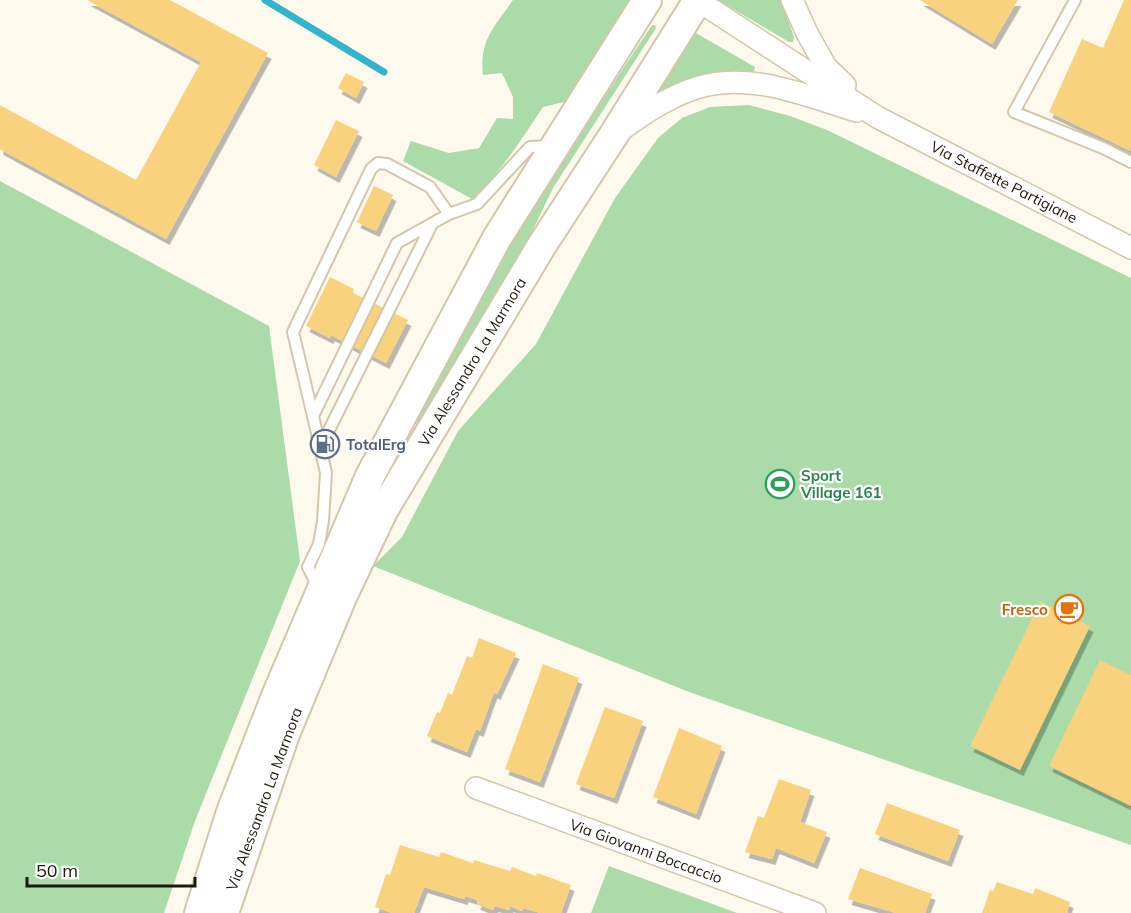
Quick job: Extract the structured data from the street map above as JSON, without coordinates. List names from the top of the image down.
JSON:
{
  "streets": {
    "main road": ["Via Alessandro La Marmora"],
    "street": ["Via Staffette Partigiane", "Via Giovanni Boccaccio"]
  },
  "crossings": [
    ["Via Staffette Partigiane", "Via Alessandro La Marmora"]
  ],
  "places": {
    "fuel station": ["TotalErg"],
    "sports": ["Sport Village 161"],
    "cafe": ["Fresco"]
  },
  "scale_bar": "50 m"
}
